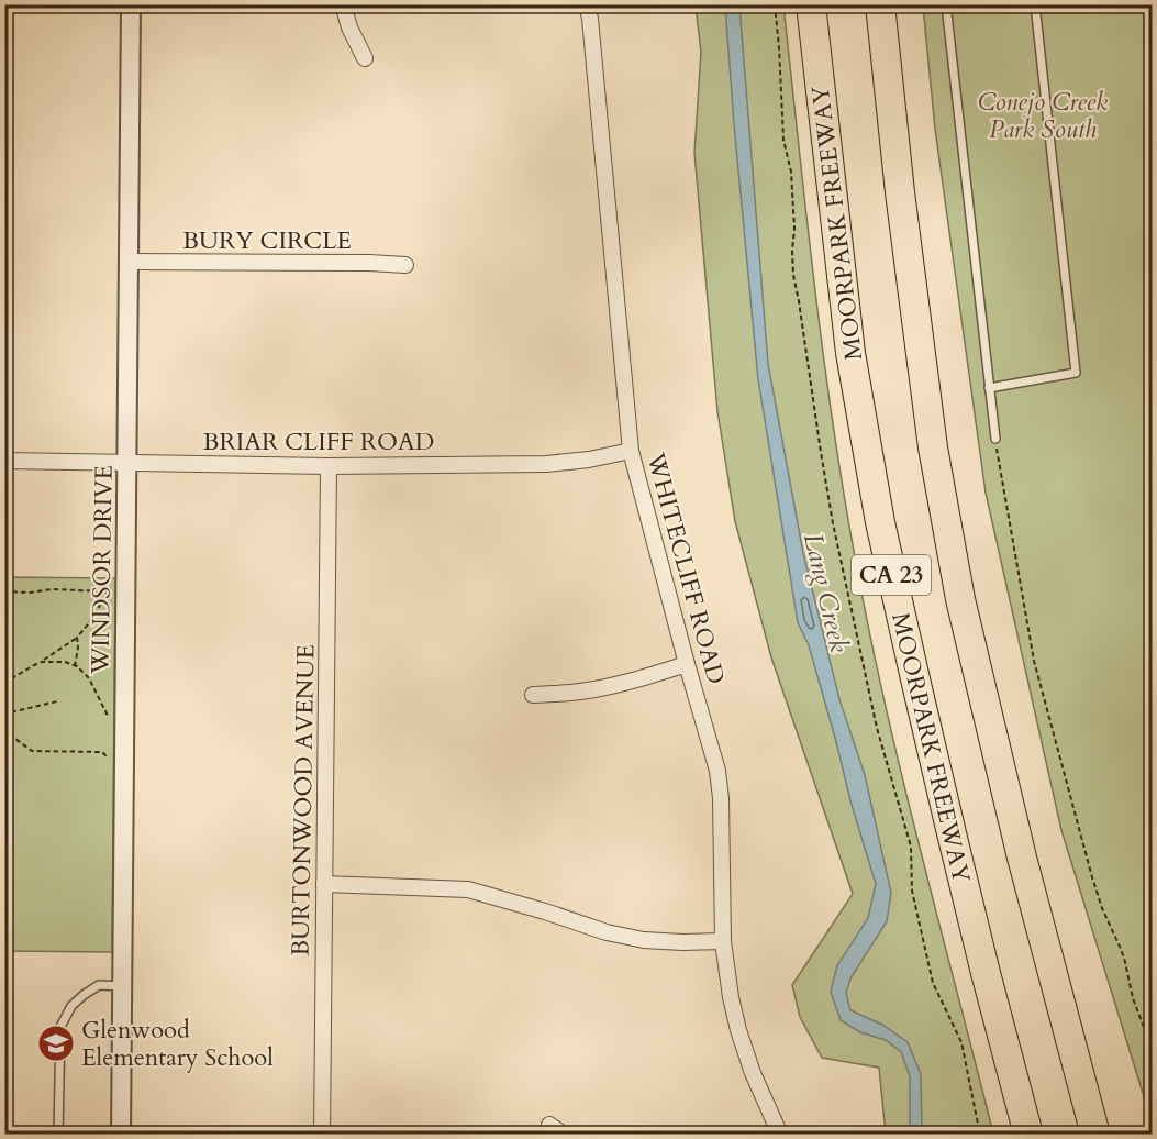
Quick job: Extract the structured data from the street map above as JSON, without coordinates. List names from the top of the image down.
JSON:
{
  "streets": {
    "highway": ["MOORPARK FREEWAY", "CA 23"],
    "street": [
      "BURY CIRCLE",
      "BRIAR CLIFF ROAD",
      "WHITECLIFF ROAD",
      "WINDSOR DRIVE",
      "BURTONWOOD AVENUE"
    ]
  },
  "crossings": [
    ["BURY CIRCLE", "WINDSOR DRIVE"],
    ["BRIAR CLIFF ROAD", "WHITECLIFF ROAD"],
    ["BRIAR CLIFF ROAD", "WINDSOR DRIVE"],
    ["BRIAR CLIFF ROAD", "BURTONWOOD AVENUE"]
  ],
  "water": ["Lang Creek"],
  "parks": ["Conejo Creek Park South"],
  "places": {
    "school or university": ["Glenwood Elementary School"]
  }
}
